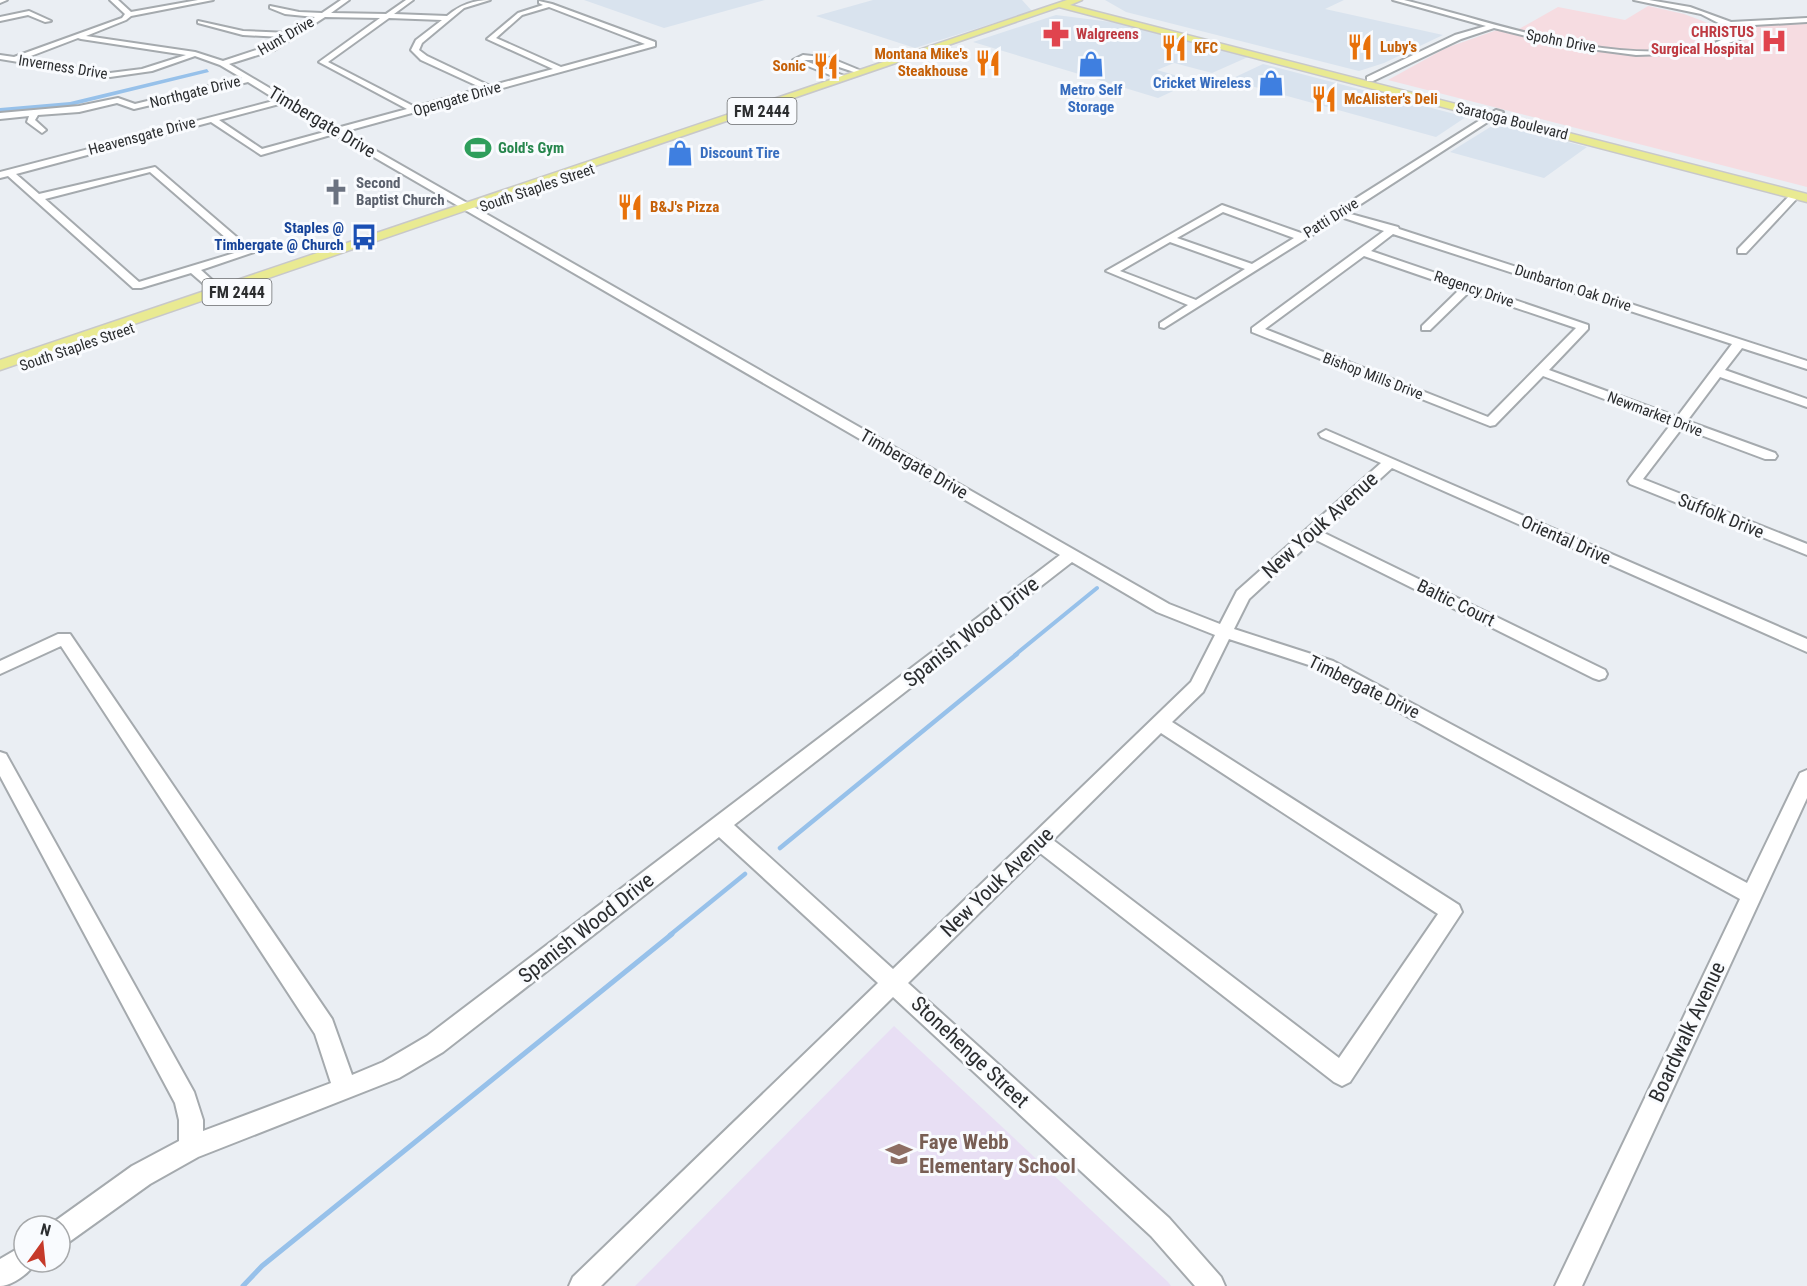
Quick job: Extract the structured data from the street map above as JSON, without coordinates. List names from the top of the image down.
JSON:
{
  "streets": {
    "main road": ["FM 2444", "Saratoga Boulevard", "South Staples Street"],
    "street": [
      "Hunt Drive",
      "Spohn Drive",
      "Inverness Drive",
      "Northgate Drive",
      "Opengate Drive",
      "Timbergate Drive",
      "Heavensgate Drive",
      "Patti Drive",
      "Dunbarton Oak Drive",
      "Regency Drive",
      "Bishop Mills Drive",
      "Newmarket Drive",
      "Suffolk Drive",
      "New Youk Avenue",
      "Oriental Drive",
      "Baltic Court",
      "Spanish Wood Drive",
      "Boardwalk Avenue",
      "Stonehenge Street"
    ]
  },
  "crossings": [
    ["Hunt Drive", "Timbergate Drive"],
    ["Inverness Drive", "Timbergate Drive"],
    ["Northgate Drive", "Timbergate Drive"],
    ["Opengate Drive", "Timbergate Drive"],
    ["Opengate Drive", "Heavensgate Drive"],
    ["Saratoga Boulevard", "South Staples Street"],
    ["Saratoga Boulevard", "Patti Drive"],
    ["Timbergate Drive", "Heavensgate Drive"],
    ["Timbergate Drive", "South Staples Street"],
    ["Timbergate Drive", "New Youk Avenue"],
    ["Timbergate Drive", "Spanish Wood Drive"],
    ["Timbergate Drive", "Boardwalk Avenue"],
    ["Patti Drive", "Dunbarton Oak Drive"],
    ["Regency Drive", "Bishop Mills Drive"],
    ["Regency Drive", "Newmarket Drive"],
    ["Bishop Mills Drive", "Newmarket Drive"],
    ["Newmarket Drive", "Suffolk Drive"],
    ["New Youk Avenue", "Oriental Drive"],
    ["New Youk Avenue", "Baltic Court"],
    ["New Youk Avenue", "Stonehenge Street"],
    ["Spanish Wood Drive", "Stonehenge Street"]
  ],
  "places": {
    "pharmacy": ["Walgreens"],
    "hospital": ["CHRISTUS Surgical Hospital"],
    "restaurant": [
      "Luby's",
      "KFC",
      "Montana Mike's Steakhouse",
      "Sonic",
      "McAlister's Deli",
      "B&J's Pizza"
    ],
    "shop": ["Metro Self Storage", "Cricket Wireless", "Discount Tire"],
    "sports": ["Gold's Gym"],
    "church": ["Second Baptist Church"],
    "bus stop": ["Staples @ Timbergate @ Church"],
    "school or university": ["Faye Webb Elementary School"]
  },
  "north": "top"
}
